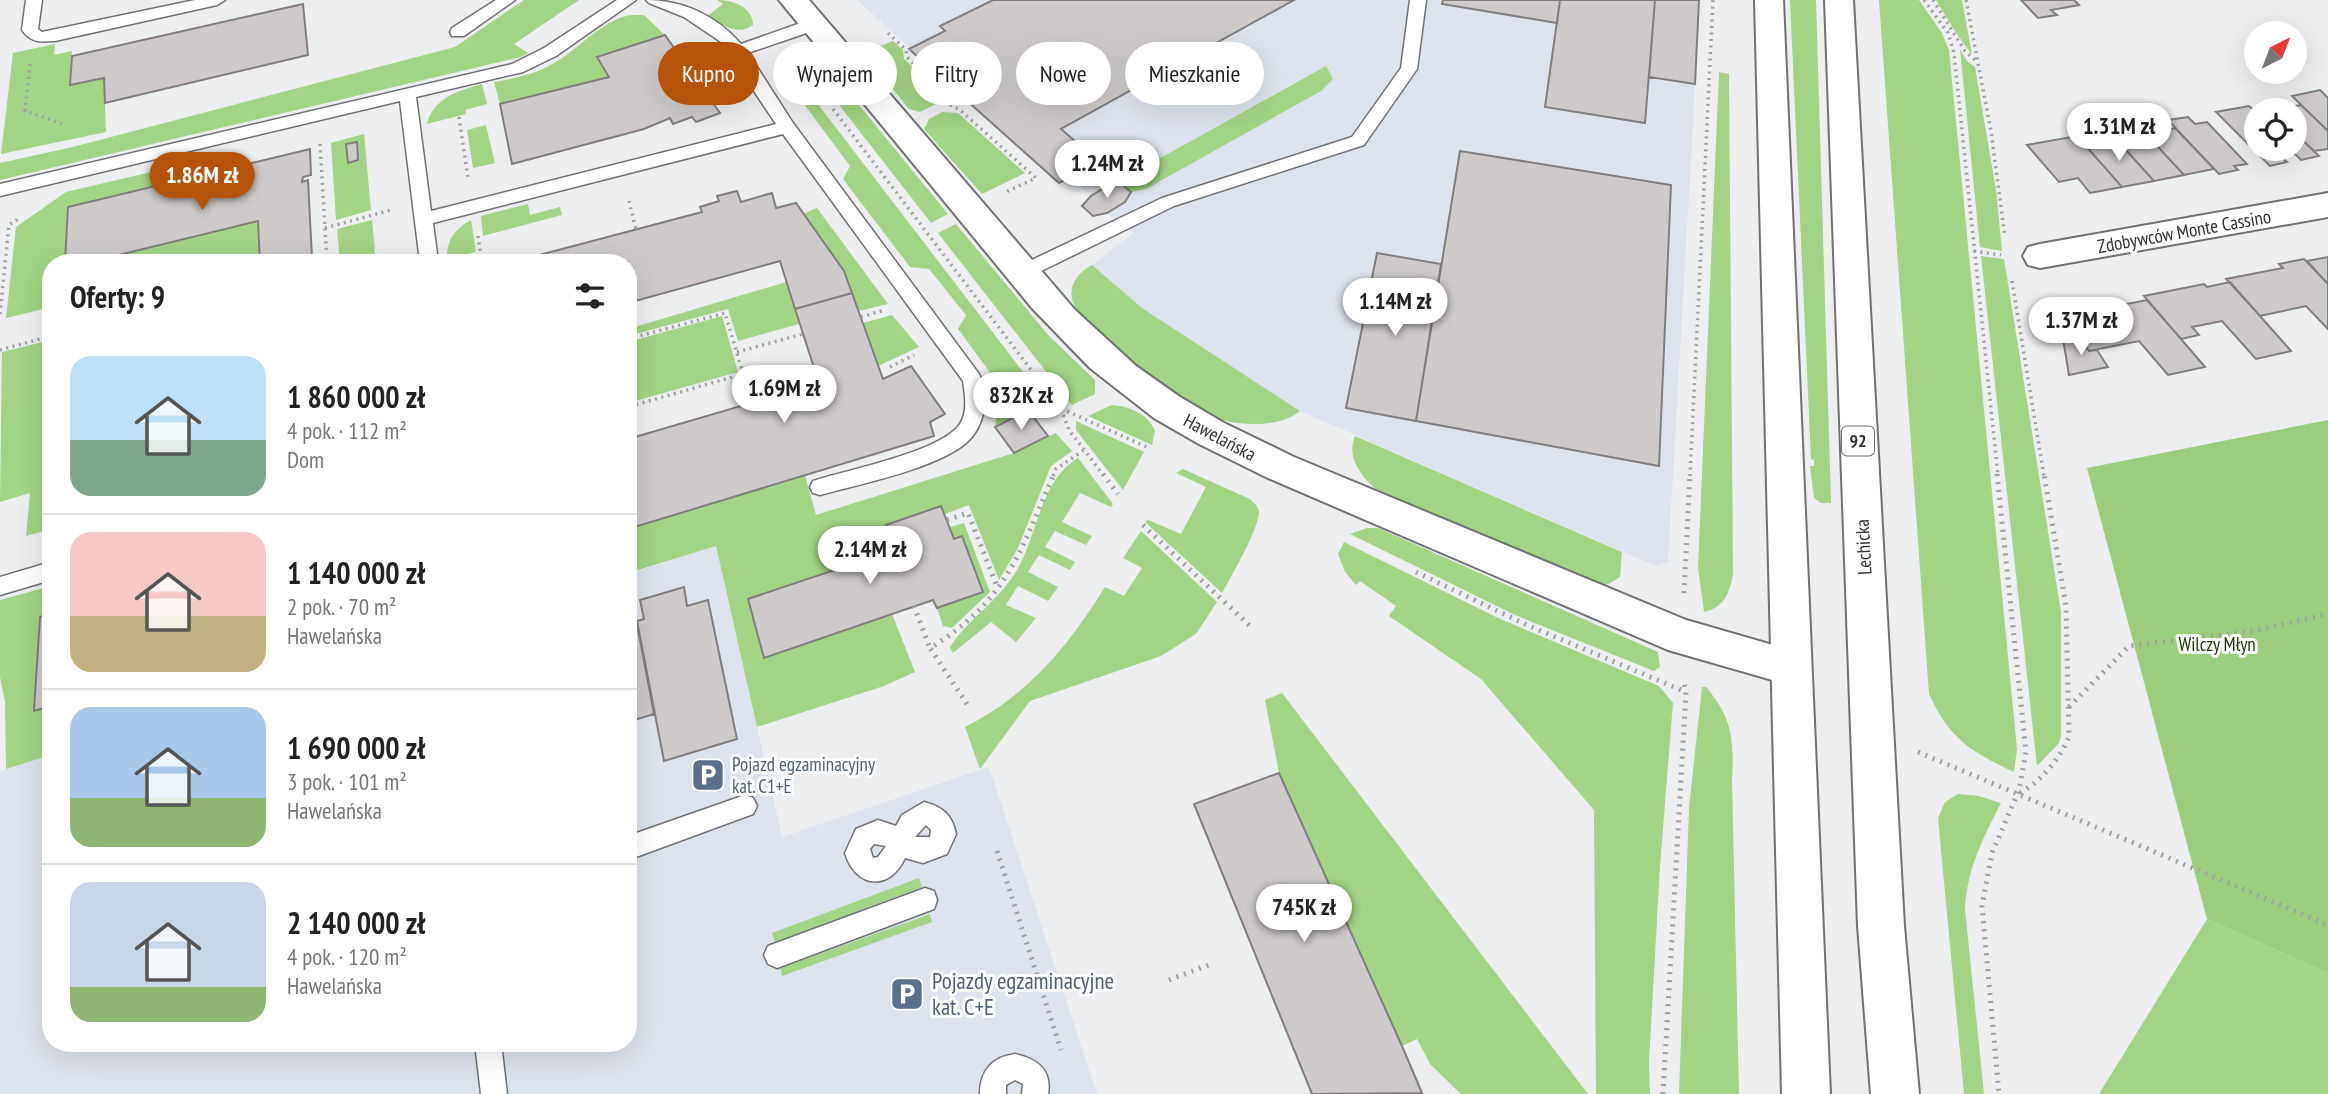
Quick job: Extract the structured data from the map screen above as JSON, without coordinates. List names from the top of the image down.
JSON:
{
  "streets": {
    "main road": [
      "Zdobywców Monte Cassino",
      "Hawelańska",
      "92",
      "Lechicka"
    ]
  },
  "parks": ["Wilczy Młyn"],
  "places": {
    "parking": ["Pojazd egzaminacyjny kat. C1+E", "Pojazdy egzaminacyjne kat. C+E"]
  },
  "north": "top right",
  "page": {
    "chip": [
      "Kupno",
      "Wynajem",
      "Filtry",
      "Nowe",
      "Mieszkanie"
    ],
    "price": [
      "1.31M zł",
      "1.24M zł",
      "1.86M zł",
      "1.14M zł",
      "1.37M zł",
      "1.69M zł",
      "832K zł",
      "2.14M zł",
      "745K zł"
    ],
    "heading": "Oferty: 9",
    "list": [
      {
        "name": "1 860 000 zł",
        "note": "4 pok. · 112 m² · Dom"
      },
      {
        "name": "1 140 000 zł",
        "note": "2 pok. · 70 m² · Hawelańska"
      },
      {
        "name": "1 690 000 zł",
        "note": "3 pok. · 101 m² · Hawelańska"
      },
      {
        "name": "2 140 000 zł",
        "note": "4 pok. · 120 m² · Hawelańska"
      }
    ]
  }
}
